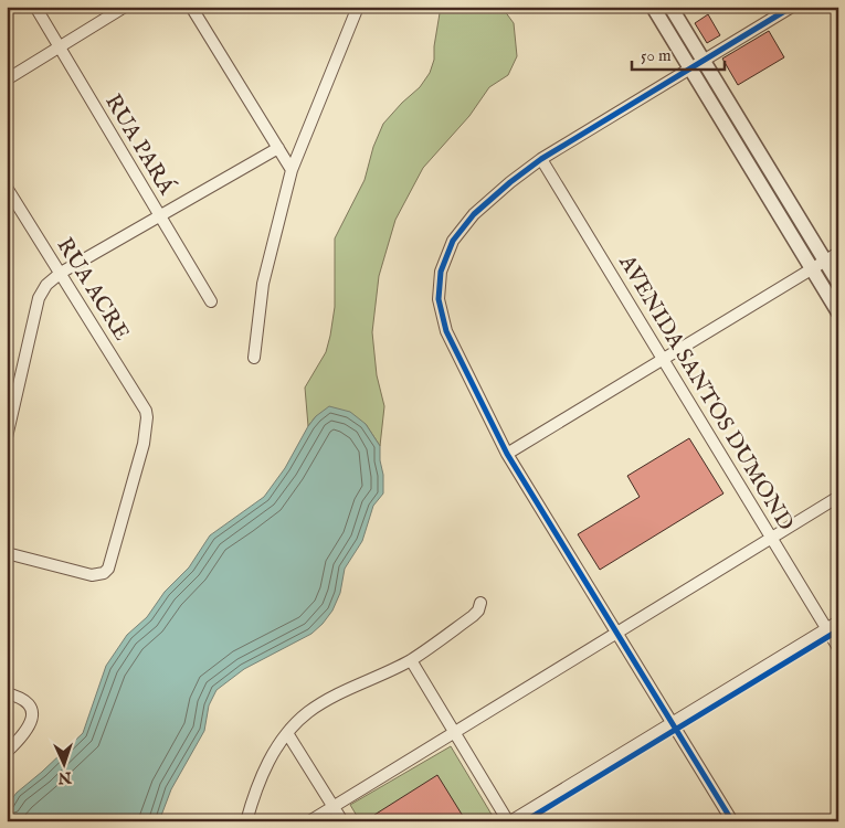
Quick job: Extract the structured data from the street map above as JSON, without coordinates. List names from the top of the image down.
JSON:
{
  "streets": {
    "street": ["RUA PARÁ", "RUA ACRE", "AVENIDA SANTOS DUMOND"]
  },
  "scale_bar": "50 m",
  "north": "bottom"
}
